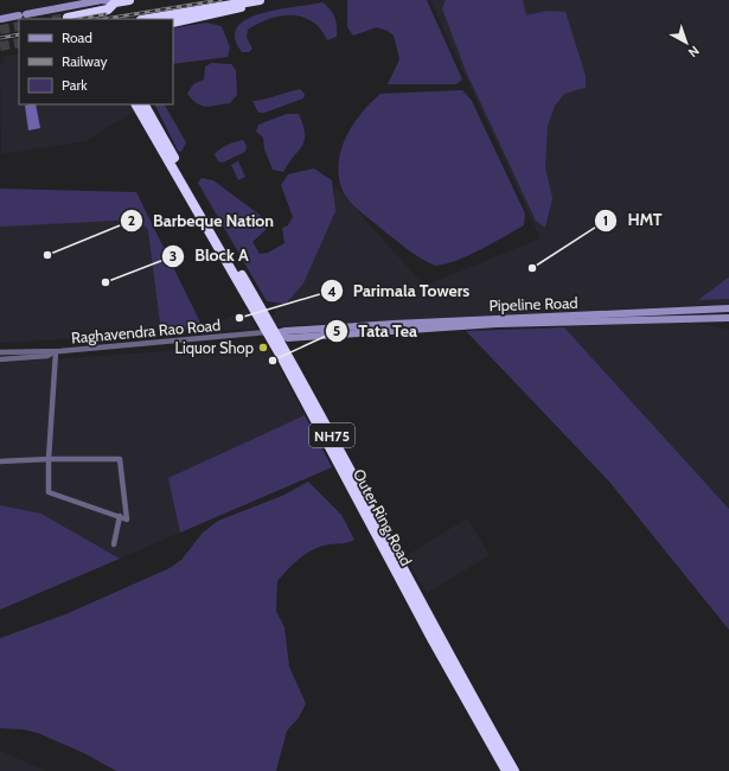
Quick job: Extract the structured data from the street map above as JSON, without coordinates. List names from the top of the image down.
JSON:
{
  "streets": {
    "highway": ["NH75", "Outer Ring Road"],
    "main road": ["Pipeline Road"],
    "street": ["Raghavendra Rao Road"]
  },
  "crossings": [
    ["Pipeline Road", "Raghavendra Rao Road"],
    ["Pipeline Road", "Outer Ring Road"],
    ["Raghavendra Rao Road", "Outer Ring Road"]
  ],
  "places": [
    "Barbeque Nation",
    "HMT",
    "Block A",
    "Parimala Towers",
    "Liquor Shop",
    "Tata Tea"
  ],
  "legend": ["Road", "Railway", "Park"],
  "north": "bottom right"
}
